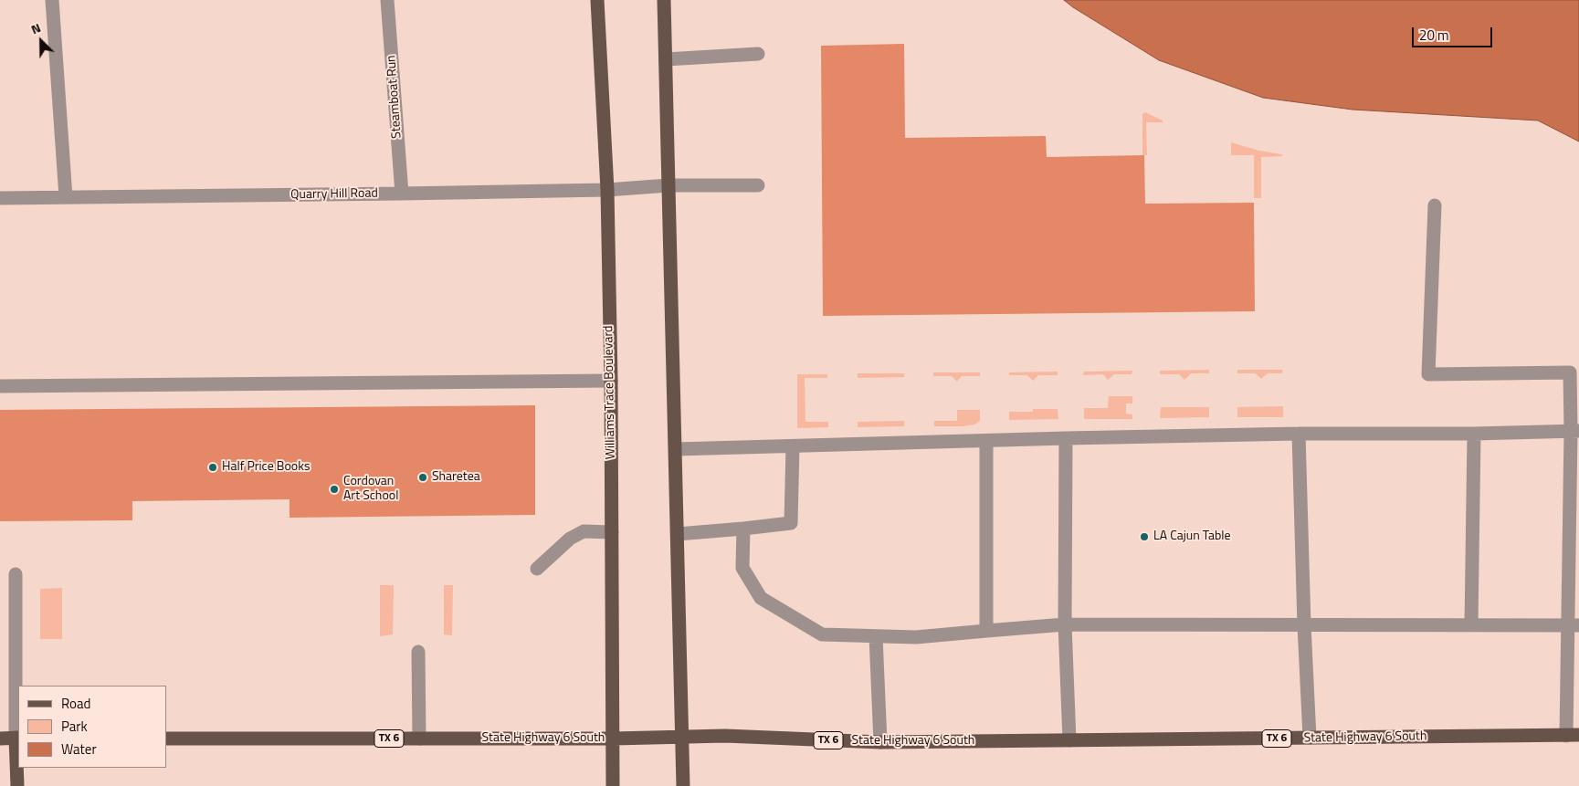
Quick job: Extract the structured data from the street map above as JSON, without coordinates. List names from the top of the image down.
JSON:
{
  "streets": {
    "main road": ["Williams Trace Boulevard", "State Highway 6 South", "TX 6"],
    "street": ["Steamboat Run", "Quarry Hill Road"]
  },
  "crossings": [
    ["Steamboat Run", "Quarry Hill Road"],
    ["Quarry Hill Road", "Williams Trace Boulevard"],
    ["Williams Trace Boulevard", "State Highway 6 South"]
  ],
  "places": [
    "Half Price Books",
    "Sharetea",
    "Cordovan Art School",
    "LA Cajun Table"
  ],
  "legend": ["Road", "Park", "Water"],
  "scale_bar": "20 m",
  "north": "top left"
}
